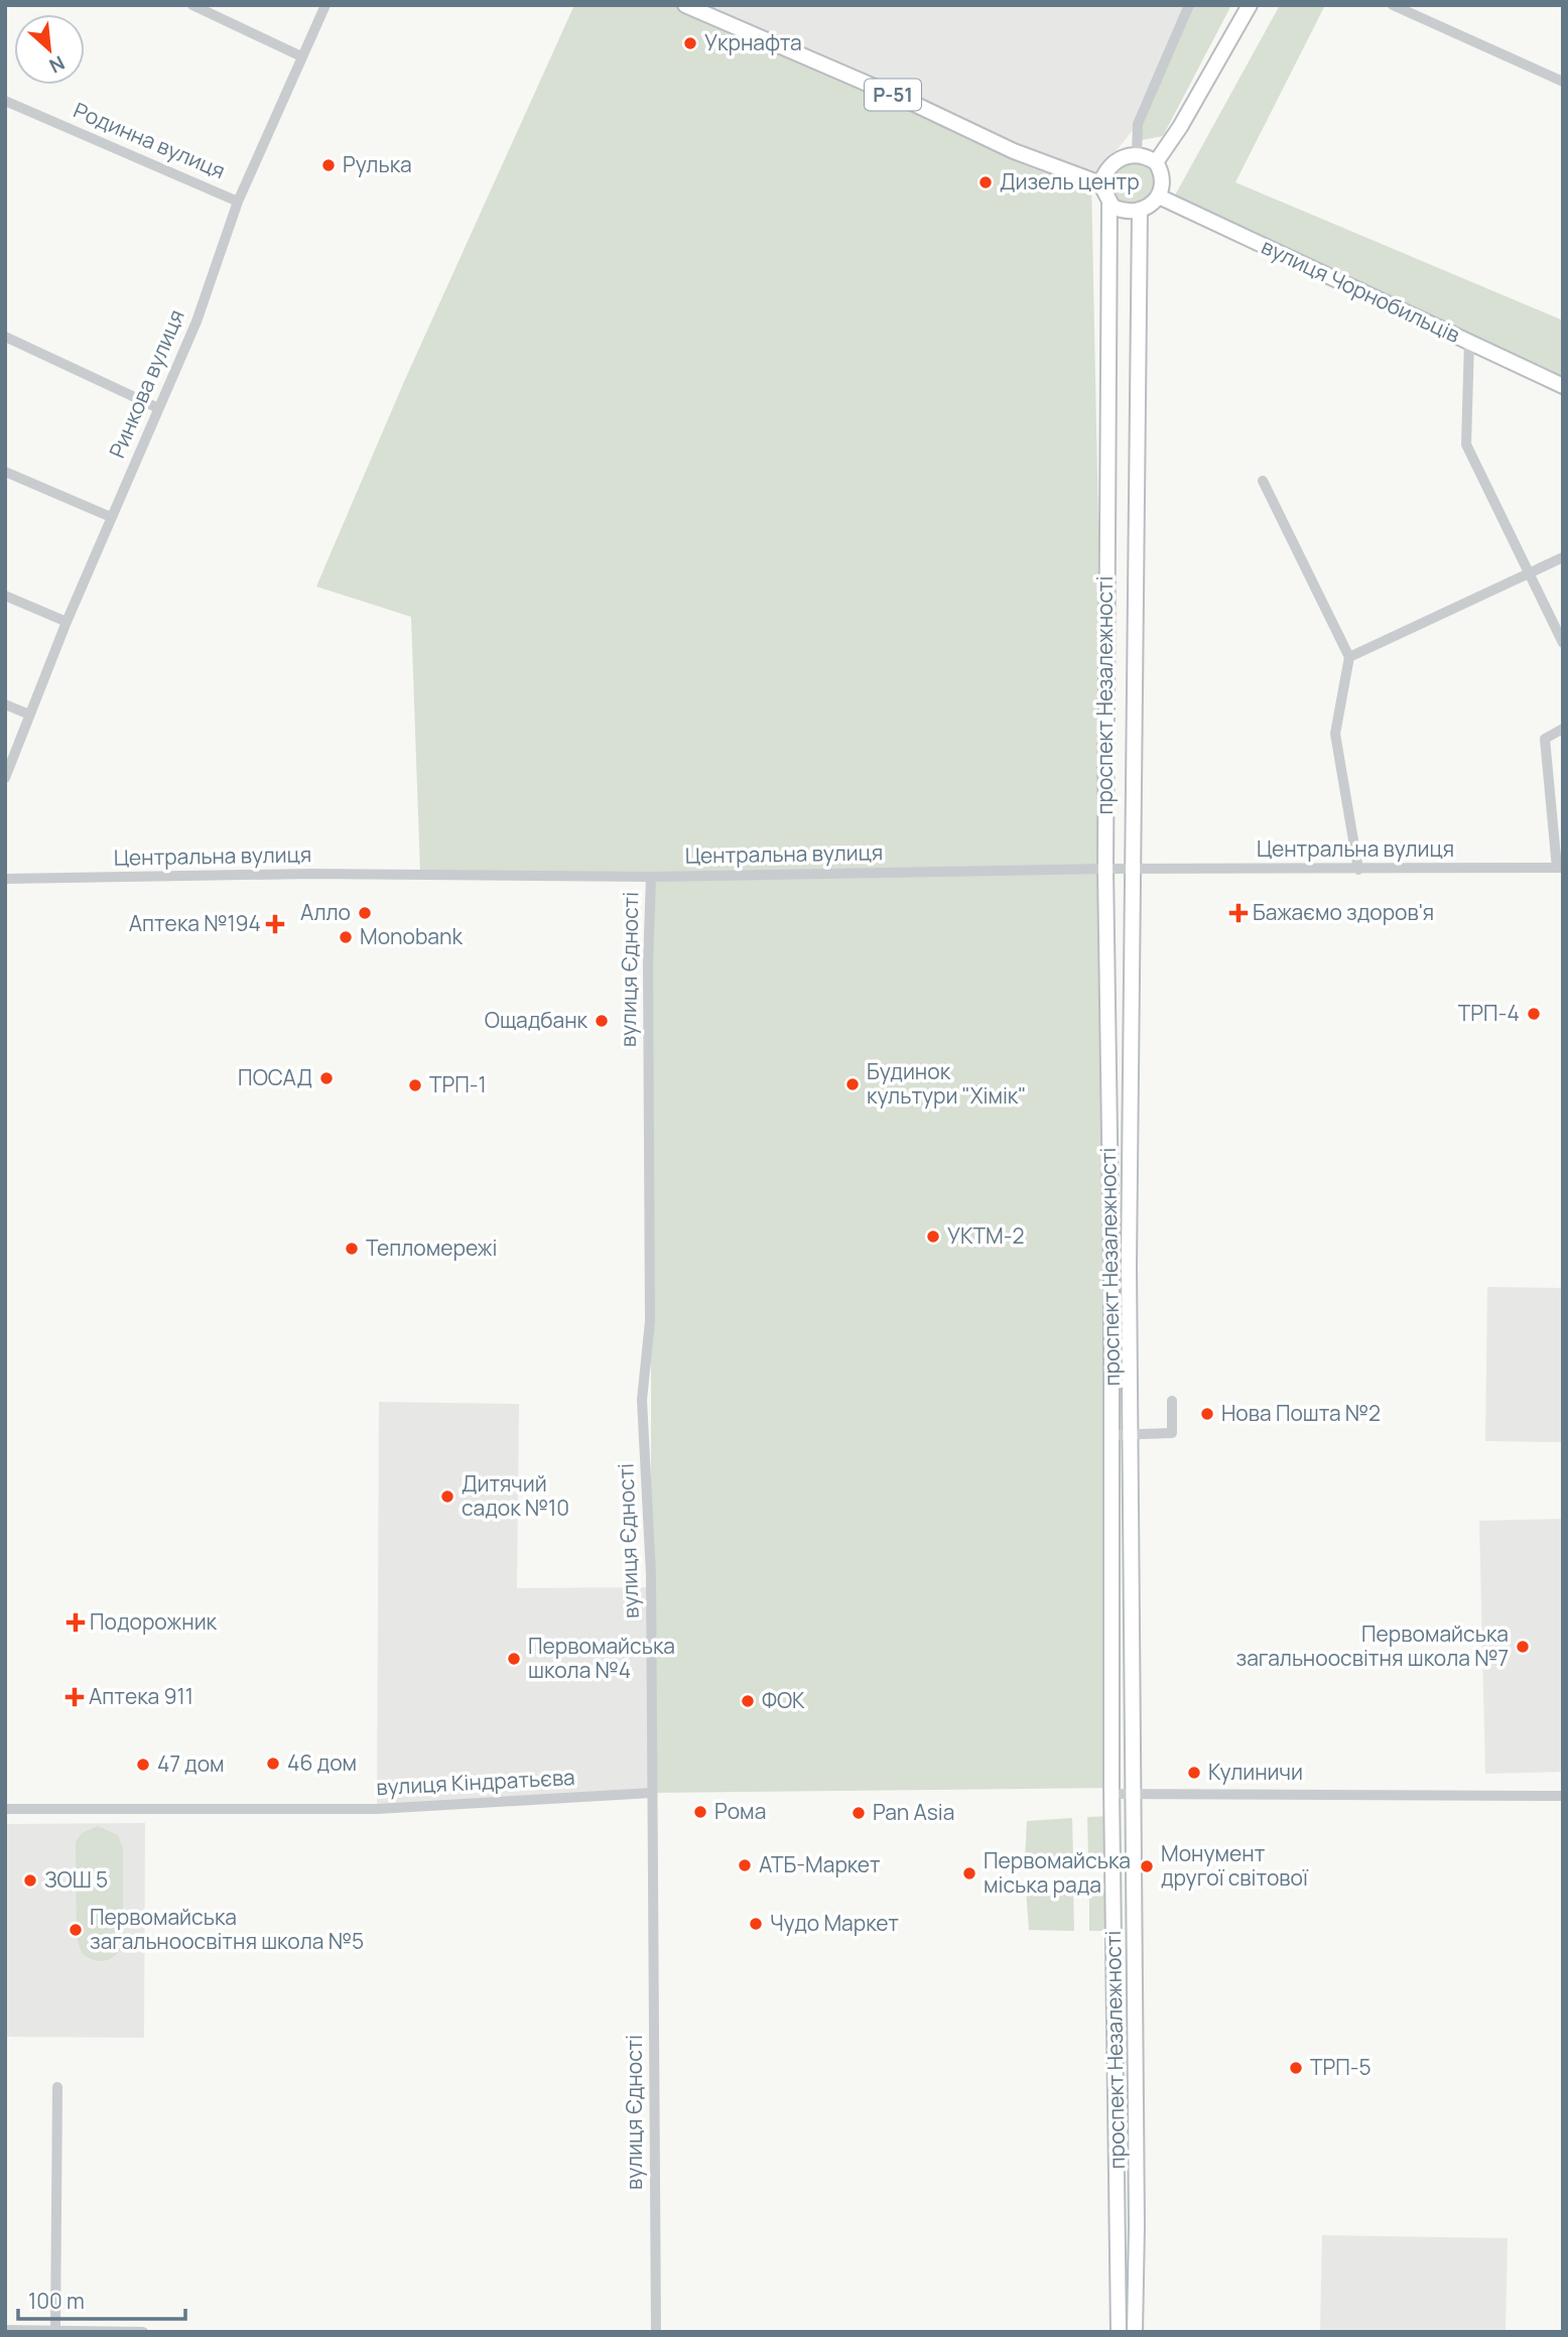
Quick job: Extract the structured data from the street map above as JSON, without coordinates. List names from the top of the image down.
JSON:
{
  "streets": {
    "street": [
      "Р-51",
      "Родинна вулиця",
      "вулиця Чорнобильців",
      "Ринкова вулиця",
      "проспект Незалежності",
      "Центральна вулиця",
      "вулиця Єдності",
      "вулиця Кіндратьєва"
    ]
  },
  "crossings": [
    ["Р-51", "вулиця Чорнобильців"],
    ["Р-51", "проспект Незалежності"],
    ["Родинна вулиця", "Ринкова вулиця"],
    ["вулиця Чорнобильців", "проспект Незалежності"],
    ["проспект Незалежності", "Центральна вулиця"],
    ["Центральна вулиця", "вулиця Єдності"],
    ["вулиця Єдності", "вулиця Кіндратьєва"]
  ],
  "places": {
    "other": [
      "Укрнафта",
      "Рулька",
      "Дизель центр",
      "Алло",
      "Monobank",
      "ТРП-4",
      "Ощадбанк",
      "ПОСАД",
      "Будинок культури \"Хімік\"",
      "ТРП-1",
      "УКТМ-2",
      "Тепломережі",
      "Нова Пошта №2",
      "Дитячий садок №10",
      "Первомайська загальноосвітня школа №7",
      "Первомайська школа №4",
      "ФОК",
      "46 дом",
      "47 дом",
      "Кулиничи",
      "Рома",
      "Pan Asia",
      "АТБ-Маркет",
      "Монумент другої світової",
      "Первомайська мiська рада",
      "ЗОШ 5",
      "Чудо Маркет",
      "Первомайська загальноосвітня школа №5",
      "ТРП-5"
    ],
    "health": [
      "Бажаємо здоров'я",
      "Аптека №194",
      "Подорожник",
      "Аптека 911"
    ]
  },
  "scale_bar": "100 m",
  "north": "bottom right"
}
